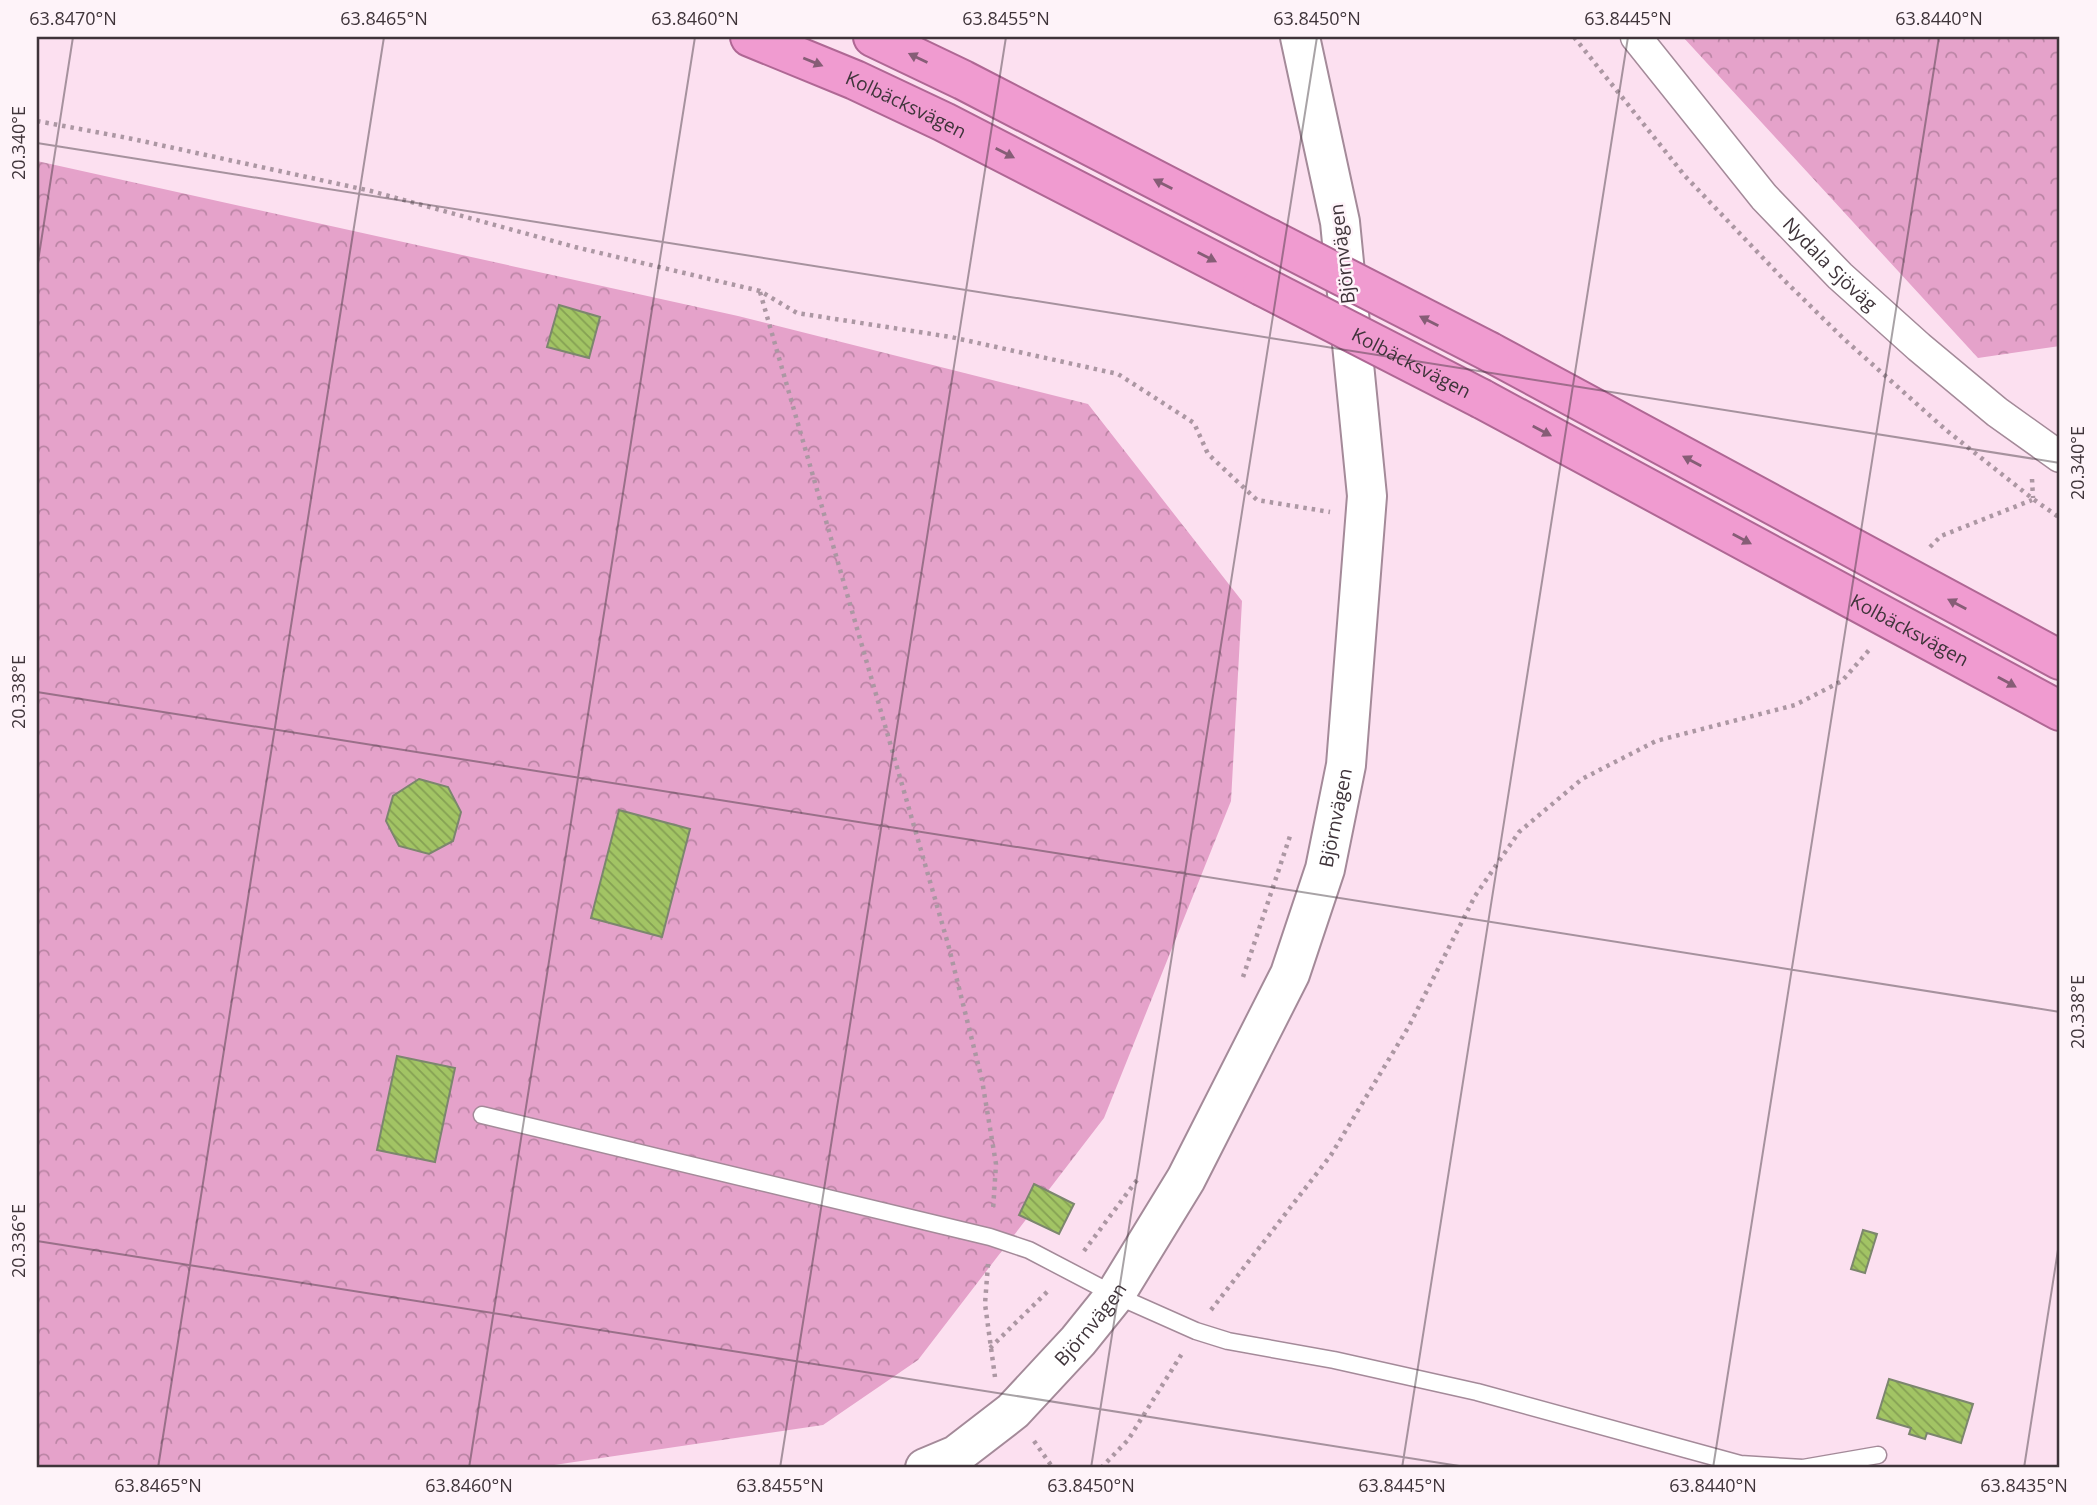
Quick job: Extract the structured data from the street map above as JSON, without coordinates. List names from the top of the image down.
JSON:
{
  "streets": {
    "highway": ["Kolbäcksvägen"],
    "street": ["Björnvägen", "Nydala Sjöväg"]
  },
  "coordinates": [
    "63.8470°N",
    "63.8465°N",
    "63.8460°N",
    "63.8455°N",
    "63.8450°N",
    "63.8445°N",
    "63.8440°N",
    "20.340°E",
    "20.338°E",
    "20.336°E",
    "63.8435°N"
  ]
}
